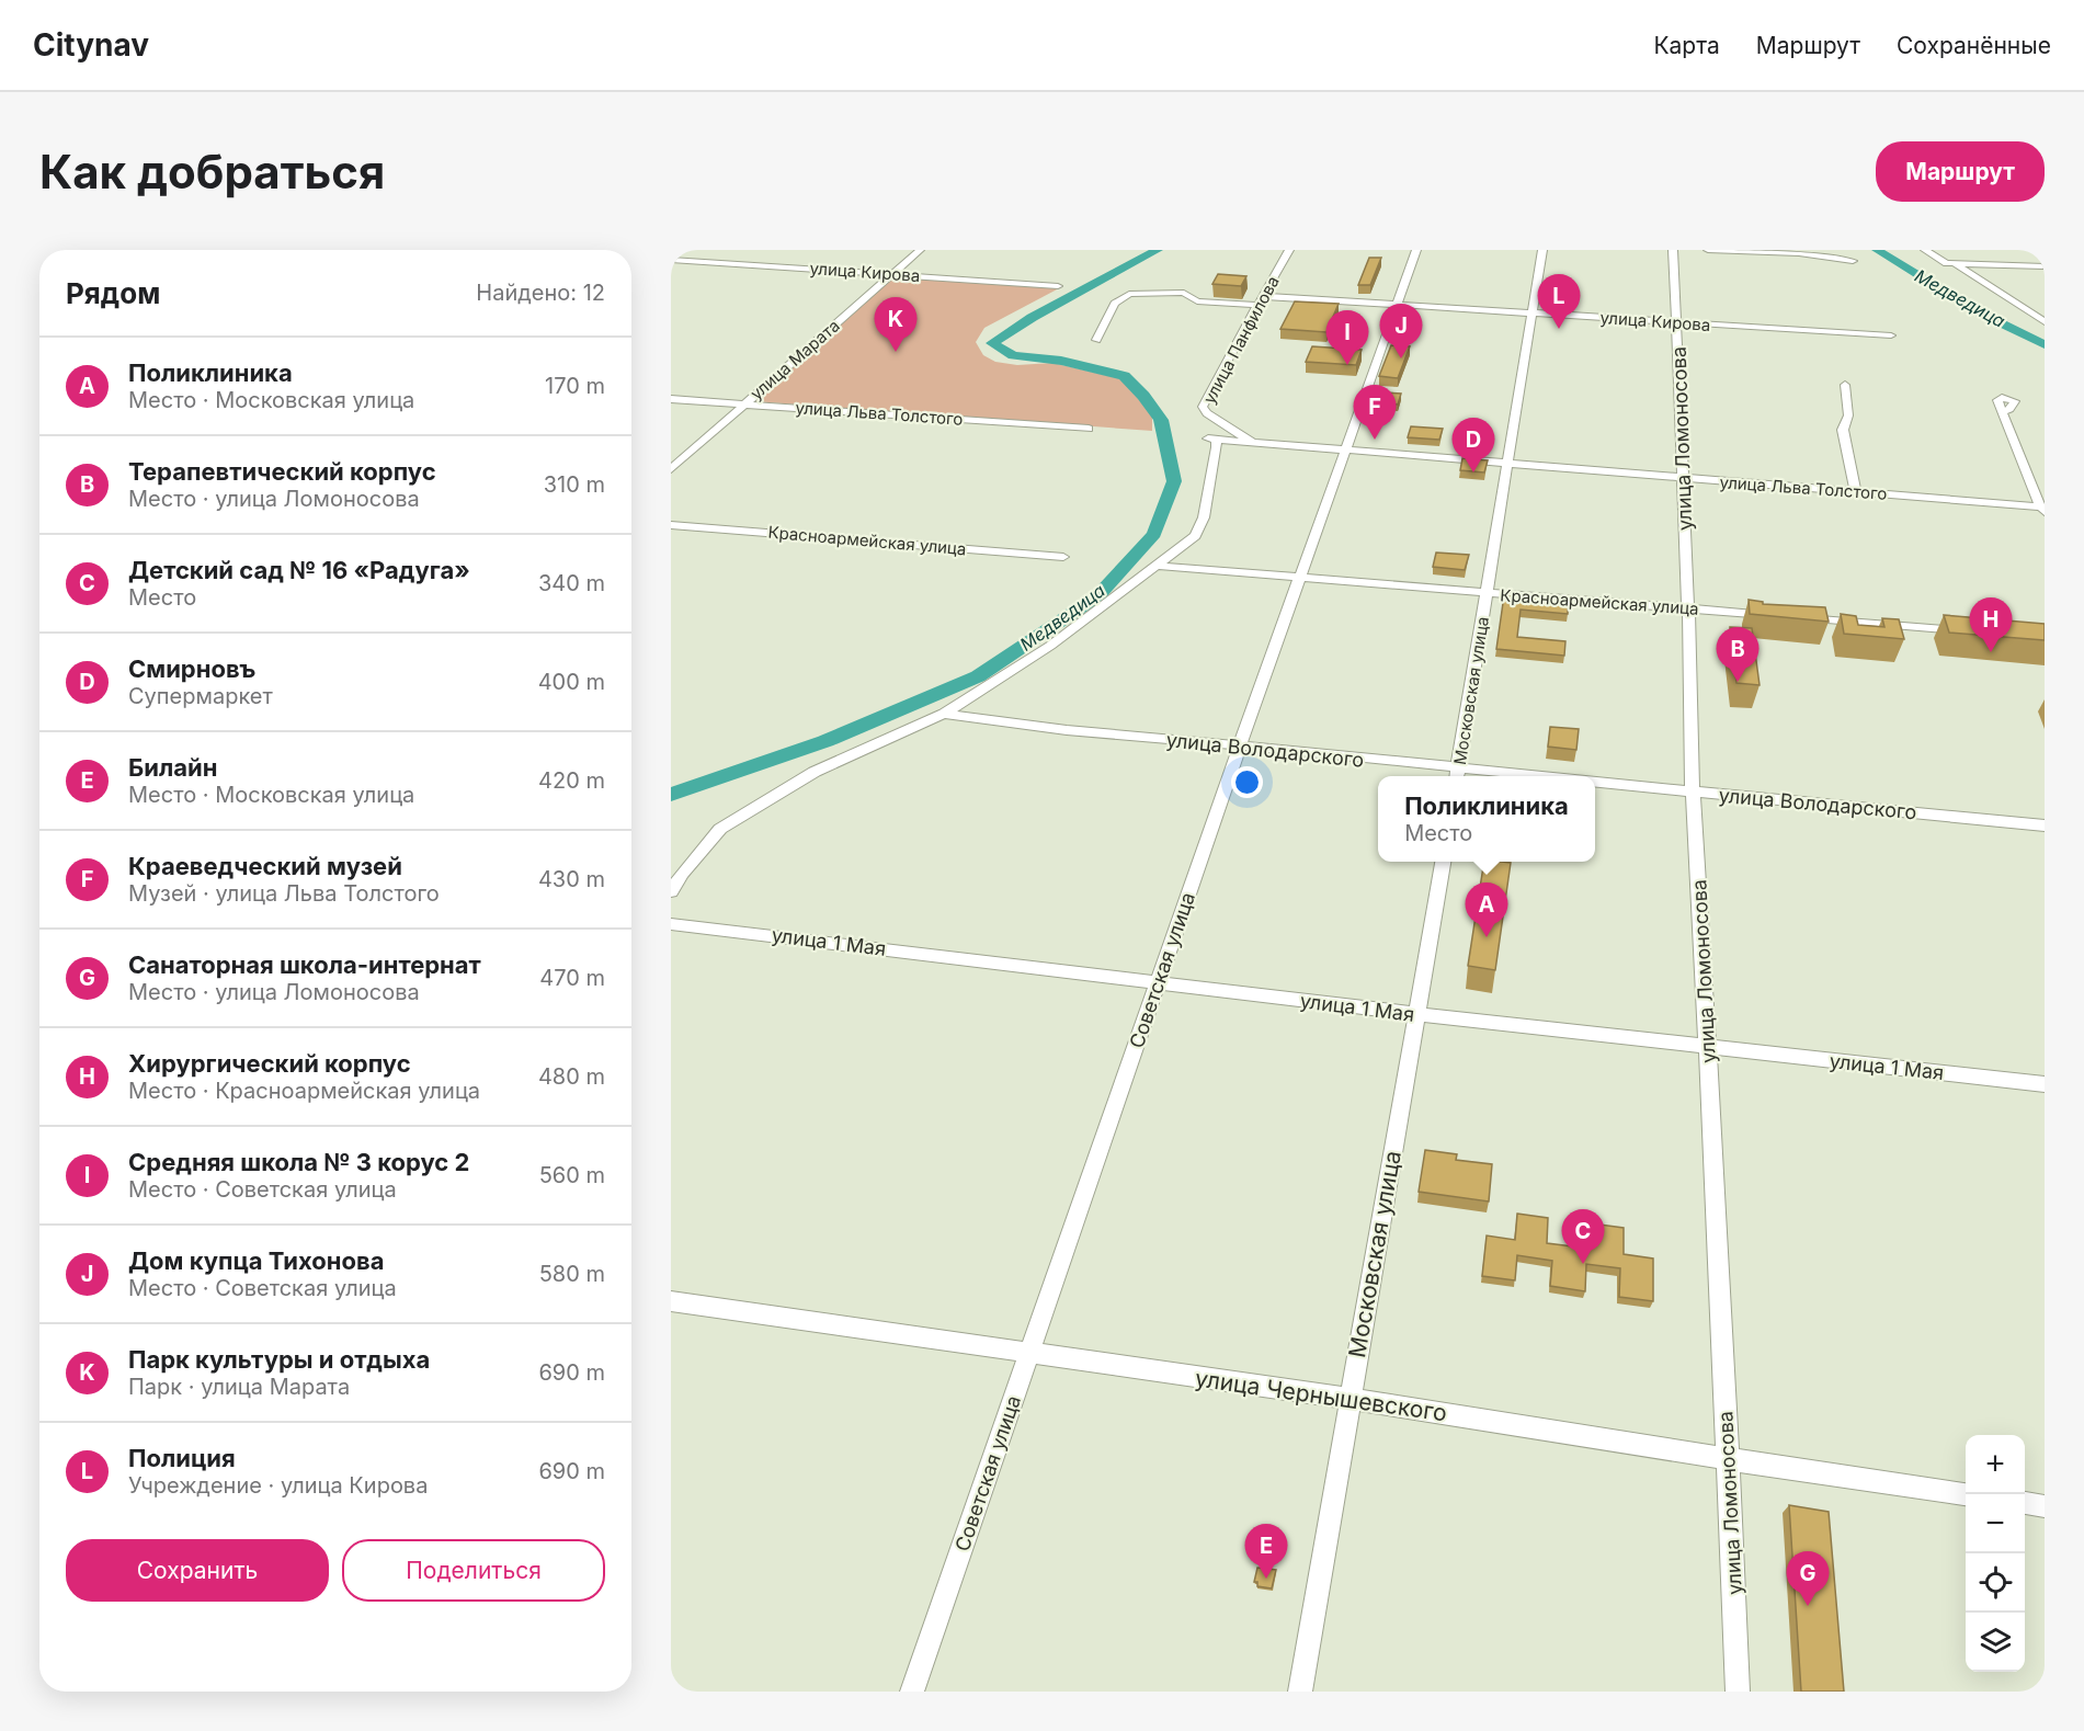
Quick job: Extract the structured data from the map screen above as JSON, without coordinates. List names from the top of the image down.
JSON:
{
  "streets": {
    "street": [
      "улица Кирова",
      "улица Панфилова",
      "улица Марата",
      "улица Льва Толстого",
      "улица Ломоносова",
      "Красноармейская улица",
      "Московская улица",
      "улица Володарского",
      "улица 1 Мая",
      "Советская улица",
      "улица Чернышевского"
    ]
  },
  "crossings": [
    ["улица Кирова", "улица Панфилова"],
    ["улица Кирова", "улица Марата"],
    ["улица Кирова", "улица Ломоносова"],
    ["улица Кирова", "Московская улица"],
    ["улица Кирова", "Советская улица"],
    ["улица Панфилова", "улица Льва Толстого"],
    ["улица Марата", "улица Льва Толстого"],
    ["улица Льва Толстого", "улица Ломоносова"],
    ["улица Льва Толстого", "Красноармейская улица"],
    ["улица Льва Толстого", "Московская улица"],
    ["улица Льва Толстого", "Советская улица"],
    ["улица Ломоносова", "Красноармейская улица"],
    ["улица Ломоносова", "улица Володарского"],
    ["улица Ломоносова", "улица 1 Мая"],
    ["улица Ломоносова", "улица Чернышевского"],
    ["Красноармейская улица", "Московская улица"],
    ["Красноармейская улица", "Советская улица"],
    ["Московская улица", "улица Володарского"],
    ["Московская улица", "улица 1 Мая"],
    ["Московская улица", "улица Чернышевского"],
    ["улица Володарского", "Советская улица"],
    ["улица 1 Мая", "Советская улица"],
    ["Советская улица", "улица Чернышевского"]
  ],
  "water": ["Медведица"],
  "page": {
    "header": "Citynav",
    "nav": ["Карта", "Маршрут", "Сохранённые"],
    "buttons": [
      "Маршрут",
      ["Сохранить", "Поделиться"]
    ],
    "title": "Как добраться",
    "heading": ["Рядом", "Найдено: 12"],
    "pins": [
      "L",
      "K",
      "J",
      "I",
      "F",
      "D",
      "H",
      "B",
      "A",
      "C",
      "E",
      "G"
    ],
    "list": [
      {
        "mark": "A",
        "name": "Поликлиника",
        "note": "Место · Московская улица",
        "value": "170 m"
      },
      {
        "mark": "B",
        "name": "Терапевтический корпус",
        "note": "Место · улица Ломоносова",
        "value": "310 m"
      },
      {
        "mark": "C",
        "name": "Детский сад № 16 «Радуга»",
        "note": "Место",
        "value": "340 m"
      },
      {
        "mark": "D",
        "name": "Смирновъ",
        "note": "Супермаркет",
        "value": "400 m"
      },
      {
        "mark": "E",
        "name": "Билайн",
        "note": "Место · Московская улица",
        "value": "420 m"
      },
      {
        "mark": "F",
        "name": "Краеведческий музей",
        "note": "Музей · улица Льва Толстого",
        "value": "430 m"
      },
      {
        "mark": "G",
        "name": "Санаторная школа-интернат",
        "note": "Место · улица Ломоносова",
        "value": "470 m"
      },
      {
        "mark": "H",
        "name": "Хирургический корпус",
        "note": "Место · Красноармейская улица",
        "value": "480 m"
      },
      {
        "mark": "I",
        "name": "Средняя школа № 3 корус 2",
        "note": "Место · Советская улица",
        "value": "560 m"
      },
      {
        "mark": "J",
        "name": "Дом купца Тихонова",
        "note": "Место · Советская улица",
        "value": "580 m"
      },
      {
        "mark": "K",
        "name": "Парк культуры и отдыха",
        "note": "Парк · улица Марата",
        "value": "690 m"
      },
      {
        "mark": "L",
        "name": "Полиция",
        "note": "Учреждение · улица Кирова",
        "value": "690 m"
      }
    ],
    "popup": ["Поликлиника", "Место"],
    "map_buttons": ["+", "−"]
  }
}
